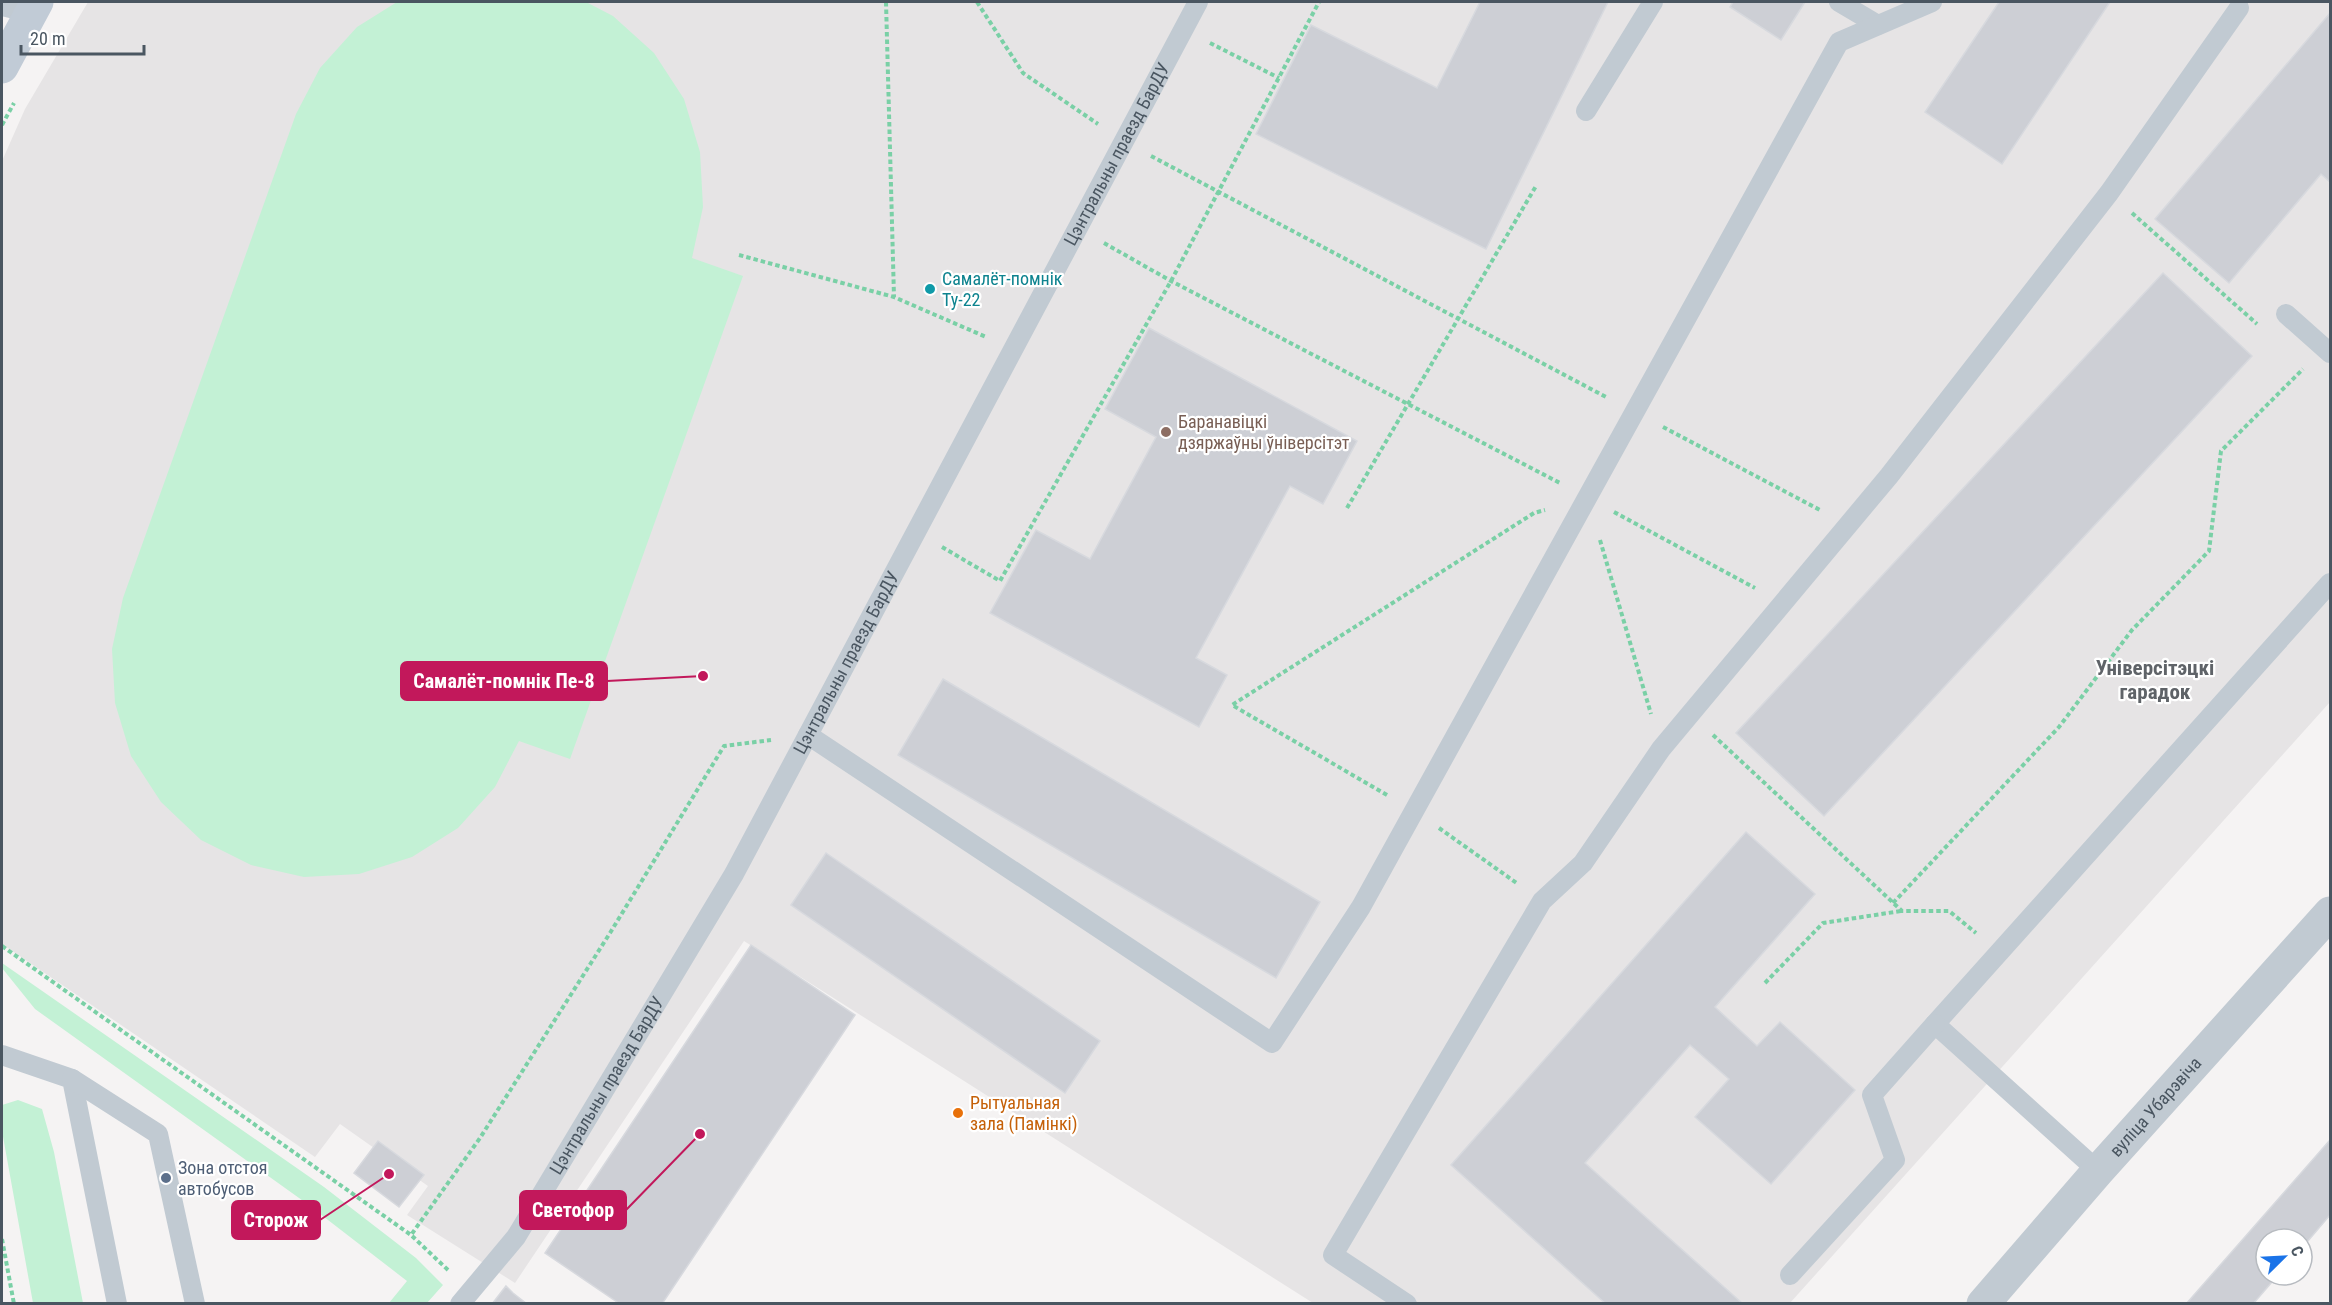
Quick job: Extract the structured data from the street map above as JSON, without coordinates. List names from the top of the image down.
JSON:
{
  "streets": {
    "street": ["вуліца Убарэвіча"],
    "lane": ["Цэнтральны праезд БарДУ"]
  },
  "districts": ["Універсітэцкі гарадок"],
  "places": [
    "Самалёт-помнік Ту-22",
    "Баранавіцкі дзяржаўны ўніверсітэт",
    "Самалёт-помнік Пе-8",
    "Рытуальная зала (Памінкі)",
    "Светофор",
    "Сторож",
    "Зона отстоя автобусов"
  ],
  "scale_bar": "20 m",
  "north": "top right"
}
